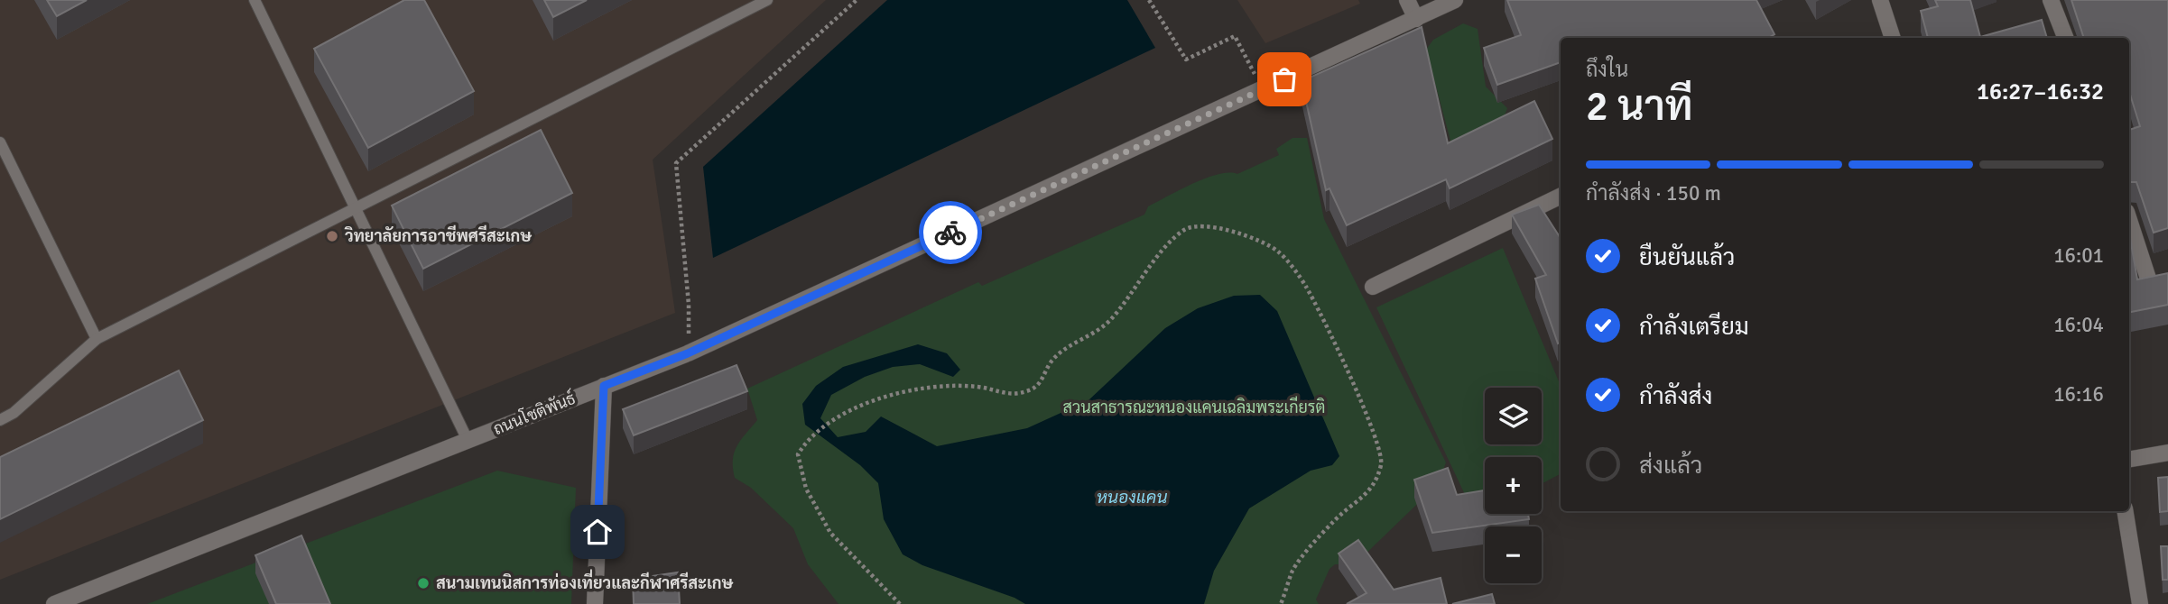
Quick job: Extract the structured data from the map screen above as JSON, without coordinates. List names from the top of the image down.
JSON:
{
  "streets": {
    "street": ["ถนนโชติพันธ์"]
  },
  "water": ["หนองแคน"],
  "parks": ["สวนสาธารณะหนองแคนเฉลิมพระเกียรติ"],
  "places": ["วิทยาลัยการอาชีพศรีสะเกษ", "สนามเทนนิสการท่องเที่ยวและกีฬาศรีสะเกษ"],
  "page": {
    "heading": ["2 นาที", "ถึงใน", "16:27–16:32"],
    "bar": "กำลังส่ง · 150 m",
    "list": [
      ["ยืนยันแล้ว", "16:01"],
      ["กำลังเตรียม", "16:04"],
      ["กำลังส่ง", "16:16"],
      "ส่งแล้ว"
    ],
    "map_buttons": ["+", "−"]
  }
}
